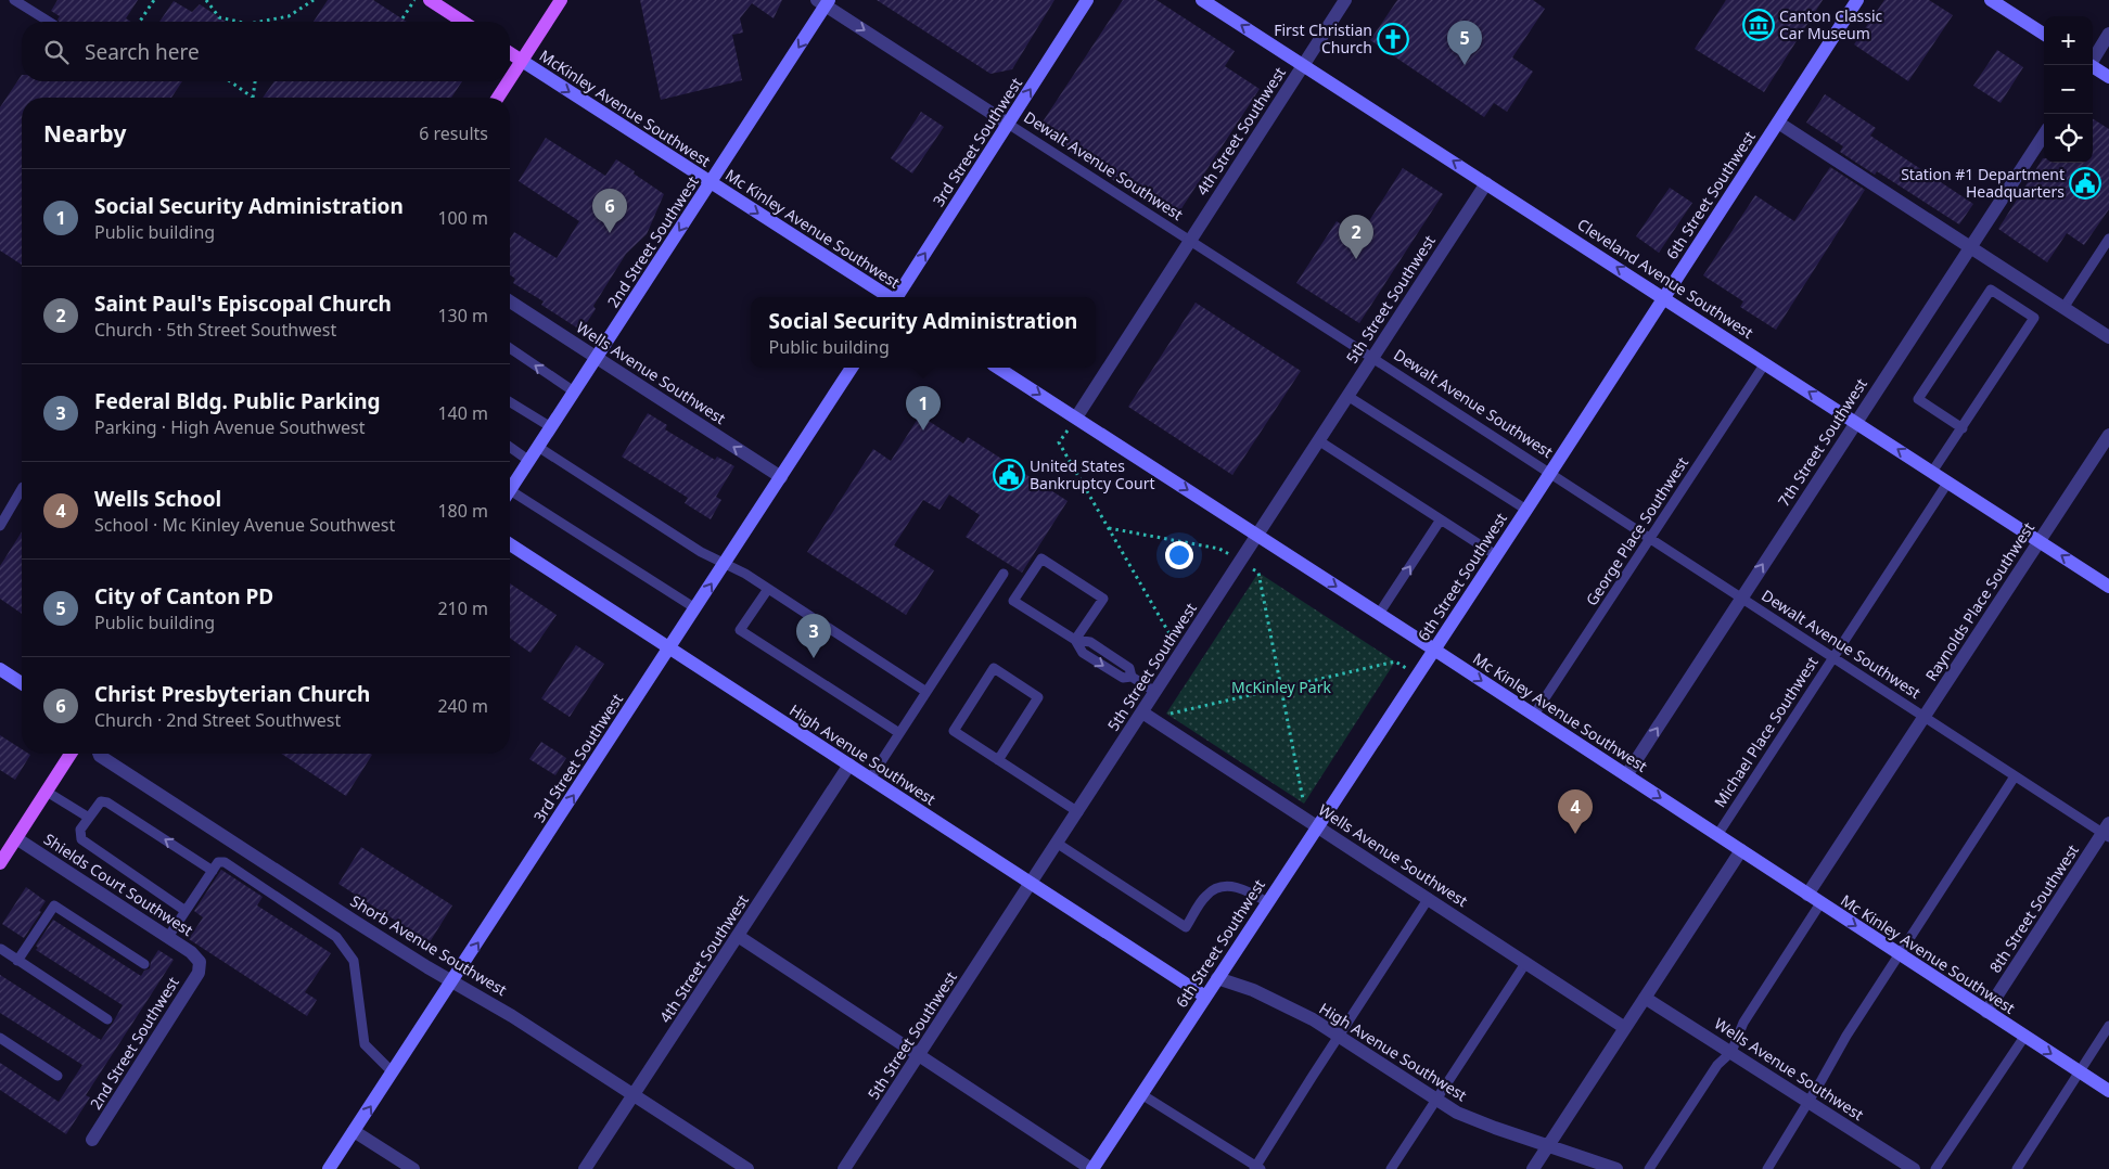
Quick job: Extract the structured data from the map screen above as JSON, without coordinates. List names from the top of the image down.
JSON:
{
  "streets": {
    "street": [
      "McKinley Avenue Southwest",
      "4th Street Southwest",
      "3rd Street Southwest",
      "Dewalt Avenue Southwest",
      "6th Street Southwest",
      "Mc Kinley Avenue Southwest",
      "2nd Street Southwest",
      "Cleveland Avenue Southwest",
      "5th Street Southwest",
      "Wells Avenue Southwest",
      "7th Street Southwest",
      "Raynolds Place Southwest",
      "High Avenue Southwest",
      "Shields Court Southwest",
      "8th Street Southwest",
      "Shorb Avenue Southwest"
    ],
    "lane": ["George Place Southwest", "Michael Place Southwest"]
  },
  "crossings": [
    ["McKinley Avenue Southwest", "Mc Kinley Avenue Southwest"],
    ["McKinley Avenue Southwest", "2nd Street Southwest"],
    ["4th Street Southwest", "Dewalt Avenue Southwest"],
    ["4th Street Southwest", "Mc Kinley Avenue Southwest"],
    ["4th Street Southwest", "Cleveland Avenue Southwest"],
    ["4th Street Southwest", "High Avenue Southwest"],
    ["4th Street Southwest", "Shorb Avenue Southwest"],
    ["3rd Street Southwest", "Dewalt Avenue Southwest"],
    ["3rd Street Southwest", "Wells Avenue Southwest"],
    ["3rd Street Southwest", "High Avenue Southwest"],
    ["3rd Street Southwest", "Shorb Avenue Southwest"],
    ["Dewalt Avenue Southwest", "6th Street Southwest"],
    ["Dewalt Avenue Southwest", "2nd Street Southwest"],
    ["Dewalt Avenue Southwest", "5th Street Southwest"],
    ["Dewalt Avenue Southwest", "7th Street Southwest"],
    ["Dewalt Avenue Southwest", "George Place Southwest"],
    ["Dewalt Avenue Southwest", "Raynolds Place Southwest"],
    ["Dewalt Avenue Southwest", "Michael Place Southwest"],
    ["Dewalt Avenue Southwest", "8th Street Southwest"],
    ["6th Street Southwest", "Mc Kinley Avenue Southwest"],
    ["6th Street Southwest", "Cleveland Avenue Southwest"],
    ["6th Street Southwest", "Wells Avenue Southwest"],
    ["6th Street Southwest", "High Avenue Southwest"],
    ["Mc Kinley Avenue Southwest", "2nd Street Southwest"],
    ["Mc Kinley Avenue Southwest", "5th Street Southwest"],
    ["Mc Kinley Avenue Southwest", "7th Street Southwest"],
    ["Mc Kinley Avenue Southwest", "George Place Southwest"],
    ["Mc Kinley Avenue Southwest", "Raynolds Place Southwest"],
    ["Mc Kinley Avenue Southwest", "Michael Place Southwest"],
    ["Mc Kinley Avenue Southwest", "8th Street Southwest"],
    ["2nd Street Southwest", "Wells Avenue Southwest"],
    ["2nd Street Southwest", "Shields Court Southwest"],
    ["Cleveland Avenue Southwest", "5th Street Southwest"],
    ["Cleveland Avenue Southwest", "7th Street Southwest"],
    ["Cleveland Avenue Southwest", "George Place Southwest"],
    ["Cleveland Avenue Southwest", "Raynolds Place Southwest"],
    ["Cleveland Avenue Southwest", "Michael Place Southwest"],
    ["5th Street Southwest", "Wells Avenue Southwest"],
    ["5th Street Southwest", "High Avenue Southwest"]
  ],
  "one_way": [
    "McKinley Avenue Southwest",
    "3rd Street Southwest",
    "Mc Kinley Avenue Southwest",
    "2nd Street Southwest",
    "Cleveland Avenue Southwest",
    "7th Street Southwest"
  ],
  "parks": ["McKinley Park"],
  "places": {
    "museum": ["Canton Classic Car Museum"],
    "church": ["First Christian Church"],
    "public building": ["Station #1 Department Headquarters", "United States Bankruptcy Court"]
  },
  "page": {
    "map_buttons": ["+", "−"],
    "pins": [
      "5",
      "6",
      "2",
      "1",
      "3",
      "4"
    ],
    "search": "Search here",
    "heading": ["Nearby", "6 results"],
    "list": [
      {
        "mark": "1",
        "name": "Social Security Administration",
        "note": "Public building",
        "value": "100 m"
      },
      {
        "mark": "2",
        "name": "Saint Paul's Episcopal Church",
        "note": "Church · 5th Street Southwest",
        "value": "130 m"
      },
      {
        "mark": "3",
        "name": "Federal Bldg. Public Parking",
        "note": "Parking · High Avenue Southwest",
        "value": "140 m"
      },
      {
        "mark": "4",
        "name": "Wells School",
        "note": "School · Mc Kinley Avenue Southwest",
        "value": "180 m"
      },
      {
        "mark": "5",
        "name": "City of Canton PD",
        "note": "Public building",
        "value": "210 m"
      },
      {
        "mark": "6",
        "name": "Christ Presbyterian Church",
        "note": "Church · 2nd Street Southwest",
        "value": "240 m"
      }
    ],
    "popup": ["Social Security Administration", "Public building"]
  }
}
